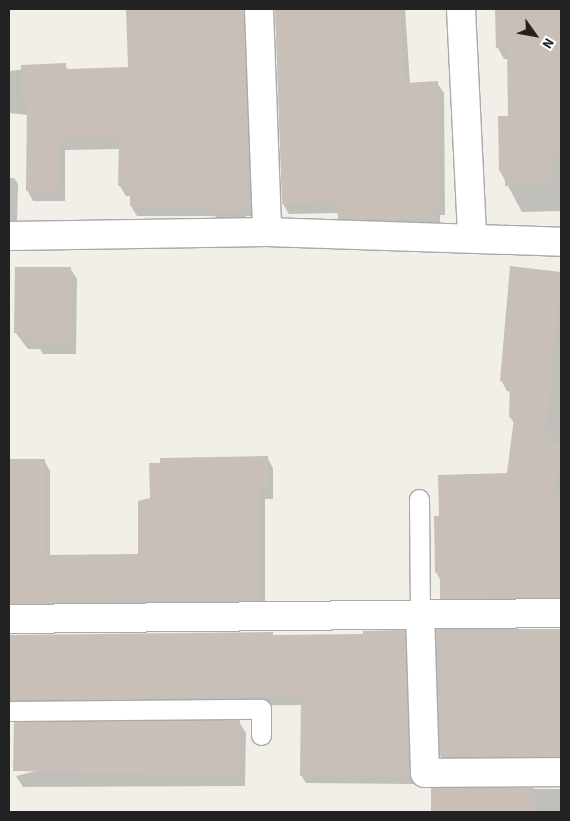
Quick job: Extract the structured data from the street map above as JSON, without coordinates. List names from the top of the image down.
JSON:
{
  "north": "bottom right"
}
